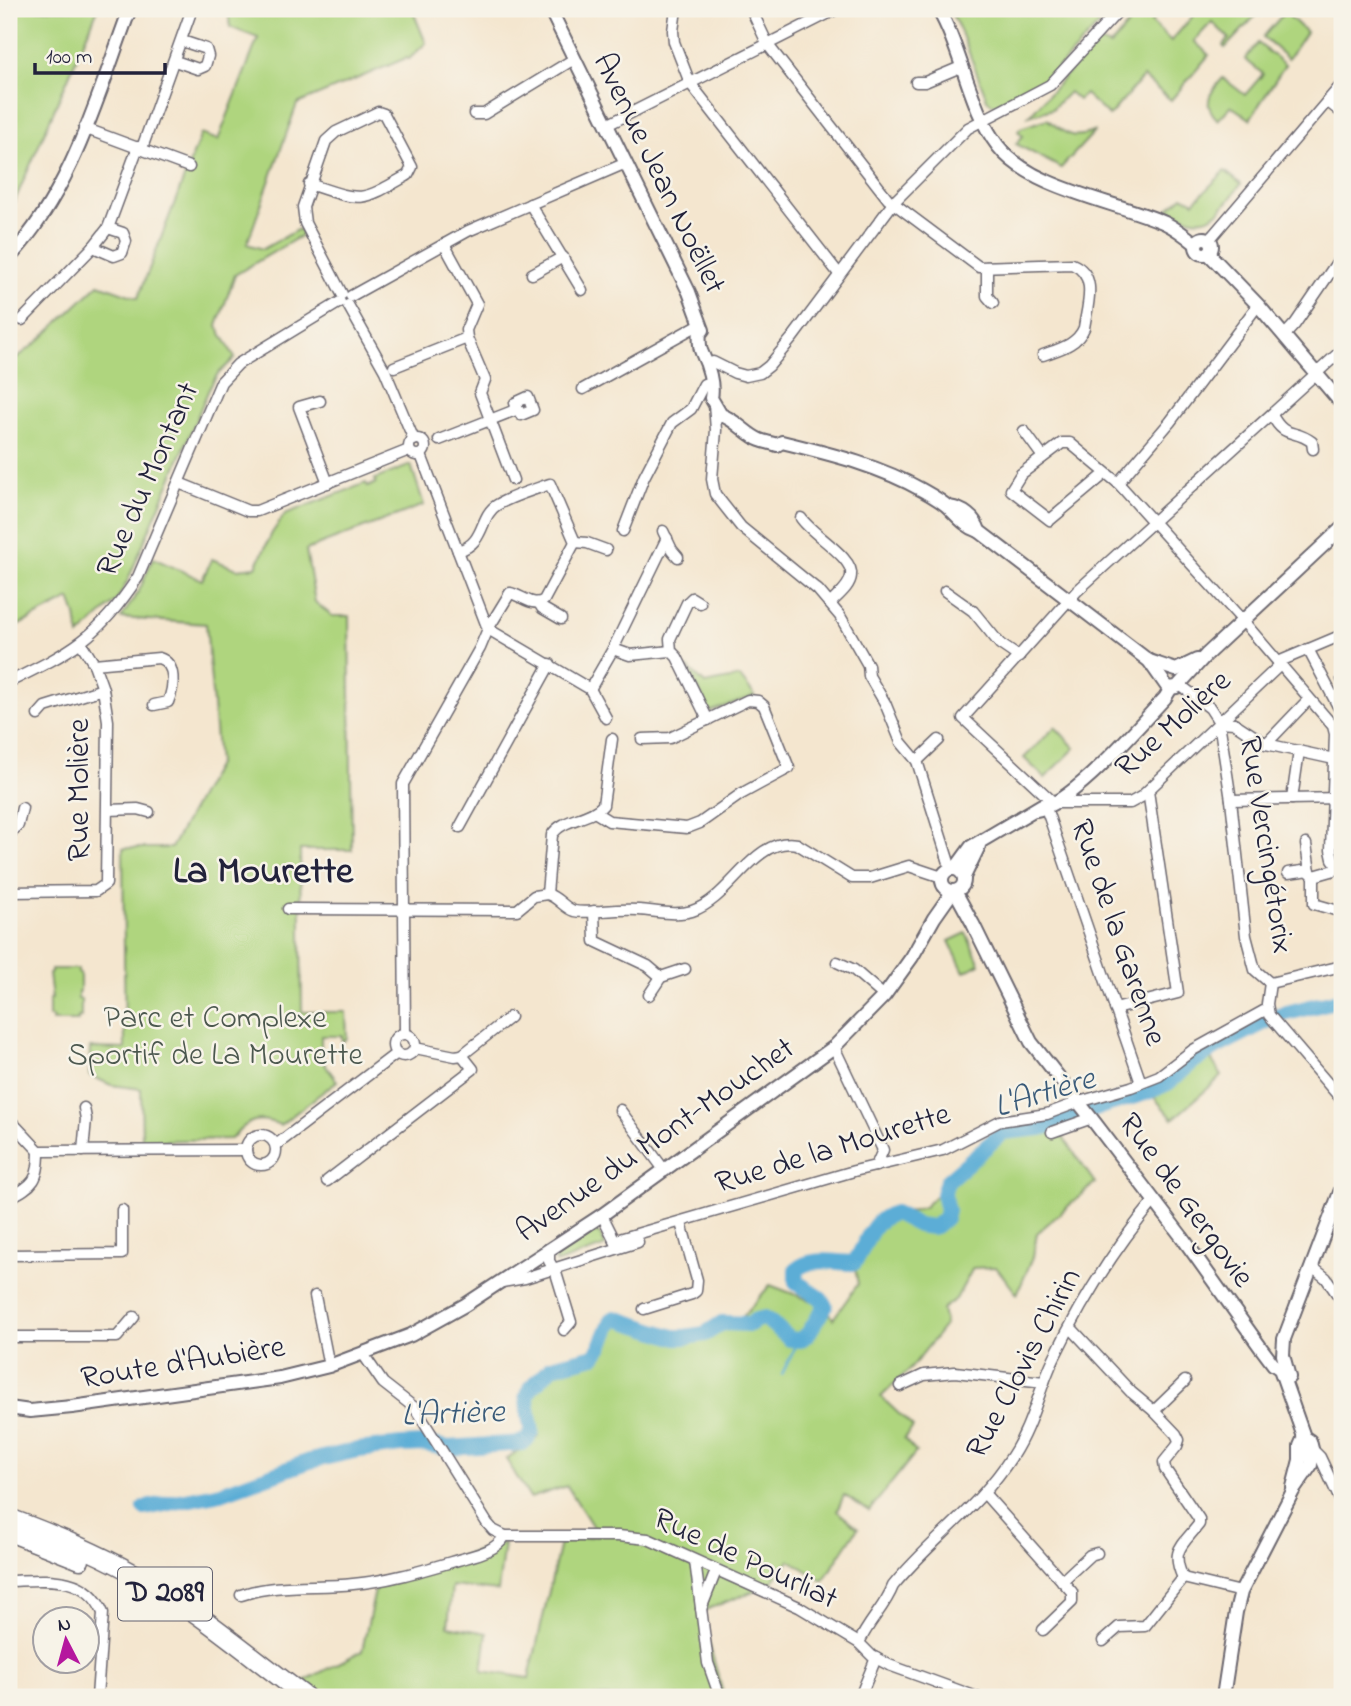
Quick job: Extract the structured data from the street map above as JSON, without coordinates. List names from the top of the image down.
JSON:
{
  "streets": {
    "highway": ["D 2089"],
    "main road": [
      "Avenue Jean Noëllet",
      "Avenue du Mont-Mouchet",
      "Rue de Gergovie",
      "Route d'Aubière"
    ],
    "street": [
      "Rue du Montant",
      "Rue Molière",
      "Rue Vercingétorix",
      "Rue de la Garenne",
      "Rue de la Mourette",
      "Rue Clovis Chirin",
      "Rue de Pourliat"
    ]
  },
  "crossings": [
    ["Avenue Jean Noëllet", "Rue du Montant"],
    ["Avenue Jean Noëllet", "Rue Vercingétorix"],
    ["Avenue Jean Noëllet", "Avenue du Mont-Mouchet"],
    ["Rue du Montant", "Rue Molière"],
    ["Rue Molière", "Rue Vercingétorix"],
    ["Rue Molière", "Rue de la Garenne"],
    ["Rue Molière", "Avenue du Mont-Mouchet"],
    ["Rue Vercingétorix", "Avenue du Mont-Mouchet"],
    ["Rue de la Garenne", "Avenue du Mont-Mouchet"],
    ["Avenue du Mont-Mouchet", "Rue de la Mourette"],
    ["Avenue du Mont-Mouchet", "Rue de Gergovie"],
    ["Avenue du Mont-Mouchet", "Route d'Aubière"],
    ["Rue de la Mourette", "Rue de Gergovie"],
    ["Rue de Gergovie", "Rue Clovis Chirin"],
    ["Rue Clovis Chirin", "Rue de Pourliat"]
  ],
  "districts": ["La Mourette"],
  "water": ["L'Artière"],
  "parks": ["Parc et Complexe Sportif de La Mourette"],
  "scale_bar": "100 m",
  "north": "top"
}
